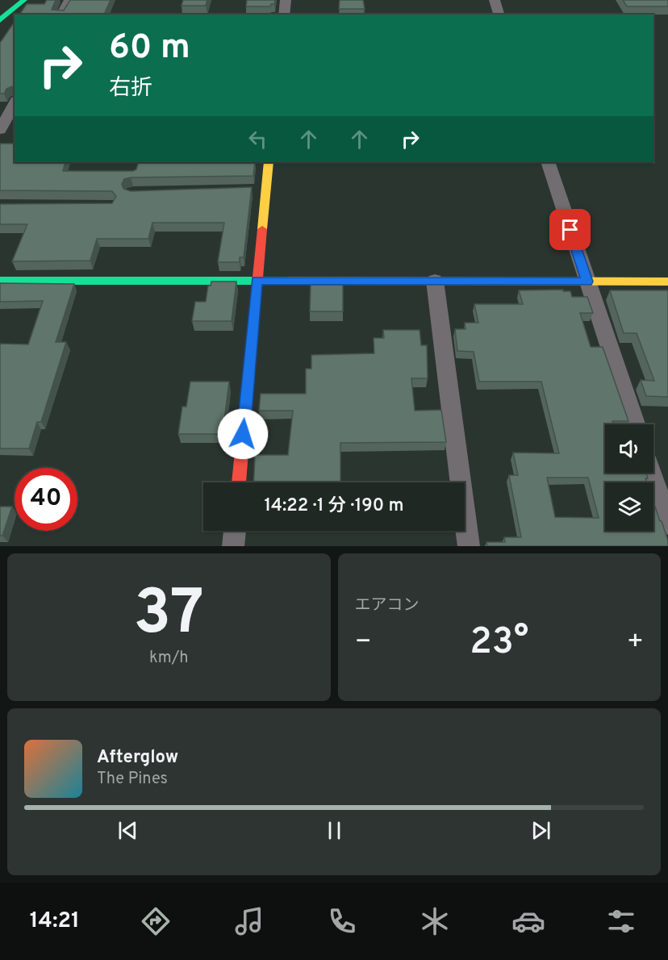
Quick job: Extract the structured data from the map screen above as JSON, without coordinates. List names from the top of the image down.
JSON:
{
  "page": {
    "turn": ["60 m", "右折"],
    "limit": "40",
    "trip": "14:22 · 1 分 · 190 m",
    "tile": [
      ["37", "km/h"],
      "エアコン"
    ],
    "heat": ["−", "23°", "+"],
    "song": ["Afterglow", "The Pines"],
    "tabs": "14:21"
  }
}
